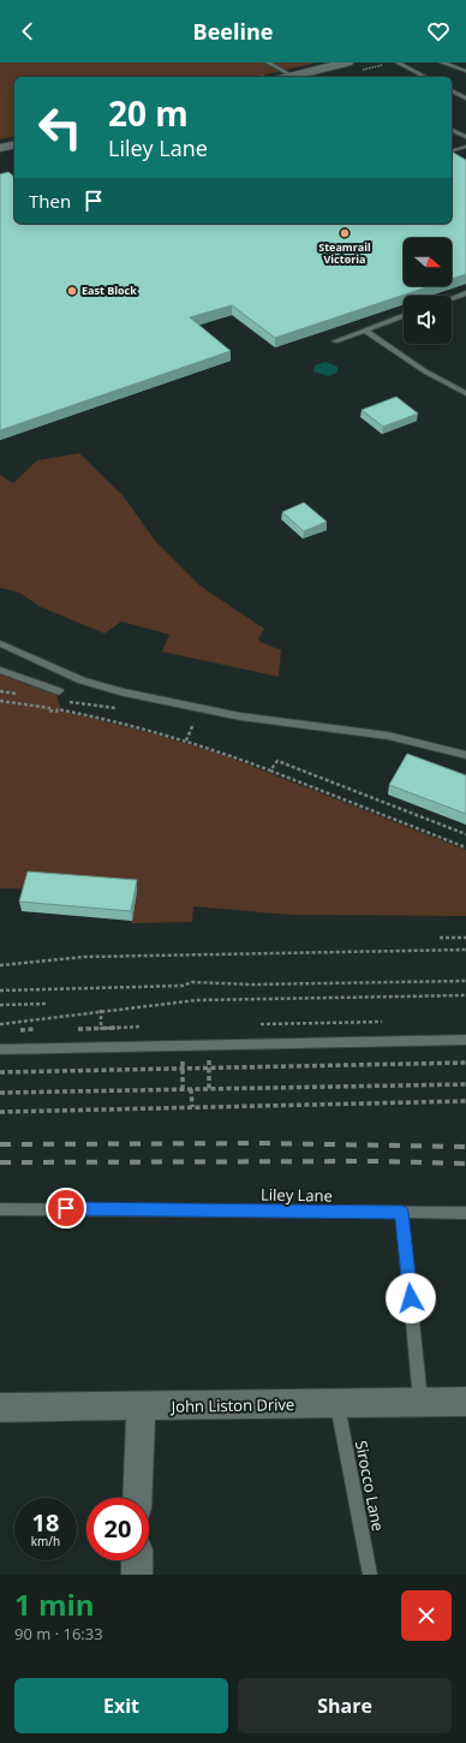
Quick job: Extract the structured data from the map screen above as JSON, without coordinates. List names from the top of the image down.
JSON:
{
  "streets": {
    "street": ["John Liston Drive"],
    "lane": ["Liley Lane", "Sirocco Lane"]
  },
  "crossings": [
    ["John Liston Drive", "Sirocco Lane"]
  ],
  "places": ["Steamrail Victoria", "East Block"],
  "north": "right",
  "page": {
    "header": "Beeline",
    "turn": ["20 m", "Liley Lane"],
    "then": "Then",
    "speed": "18 km/h",
    "limit": "20",
    "heading": ["1 min", "90 m · 16:33"],
    "buttons": ["Exit", "Share"]
  }
}
